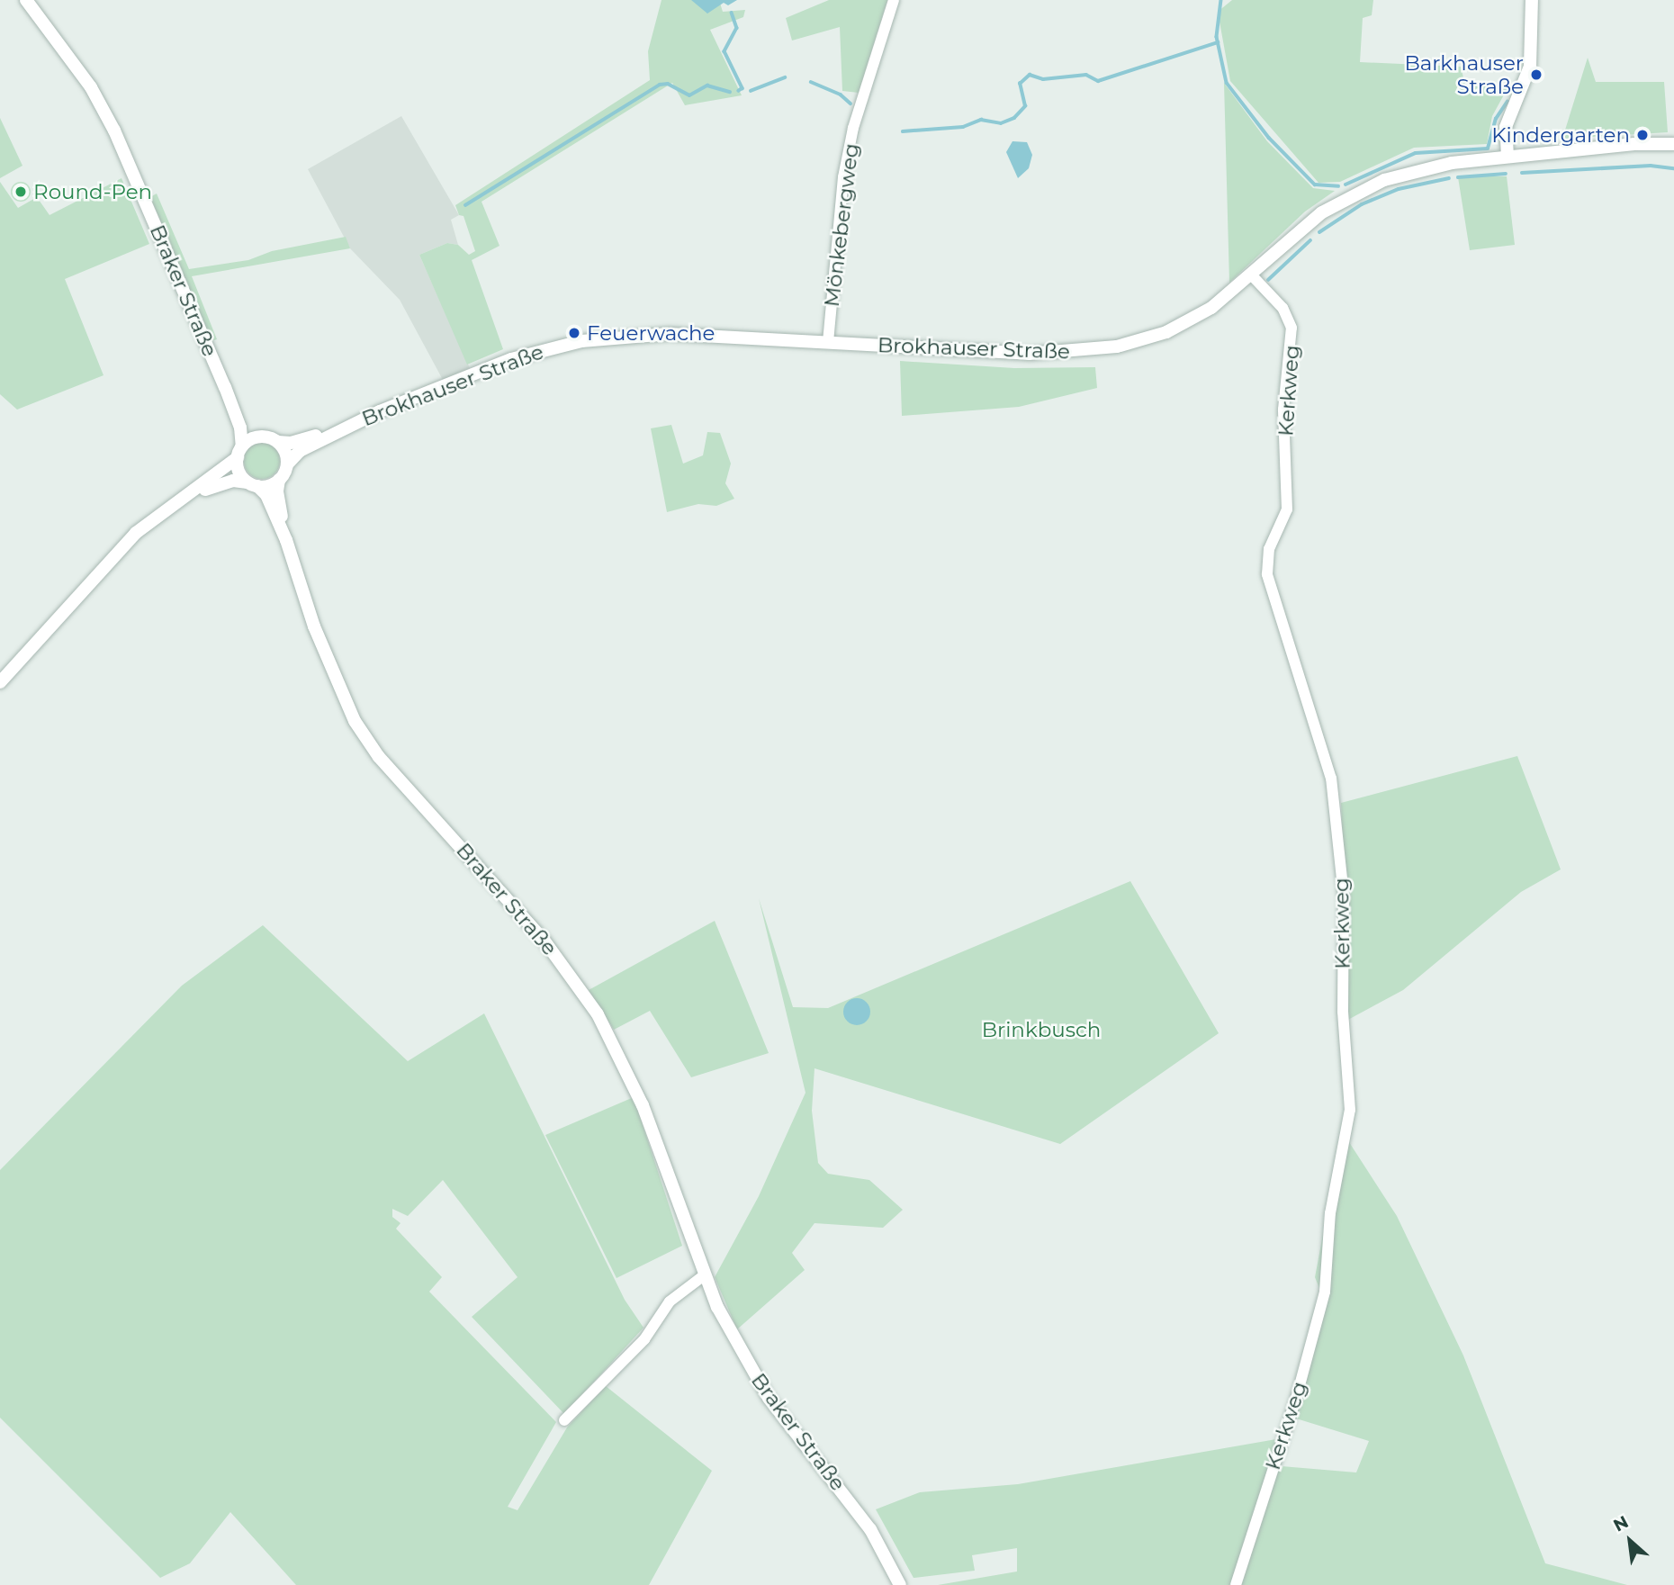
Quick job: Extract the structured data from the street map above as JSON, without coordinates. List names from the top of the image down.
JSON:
{
  "streets": {
    "street": [
      "Mönkebergweg",
      "Braker Straße",
      "Brokhauser Straße",
      "Kerkweg"
    ]
  },
  "crossings": [
    ["Mönkebergweg", "Brokhauser Straße"],
    ["Braker Straße", "Brokhauser Straße"],
    ["Brokhauser Straße", "Kerkweg"]
  ],
  "parks": ["Brinkbusch"],
  "places": [
    "Barkhauser Straße",
    "Kindergarten",
    "Round-Pen",
    "Feuerwache"
  ],
  "north": "top left"
}
